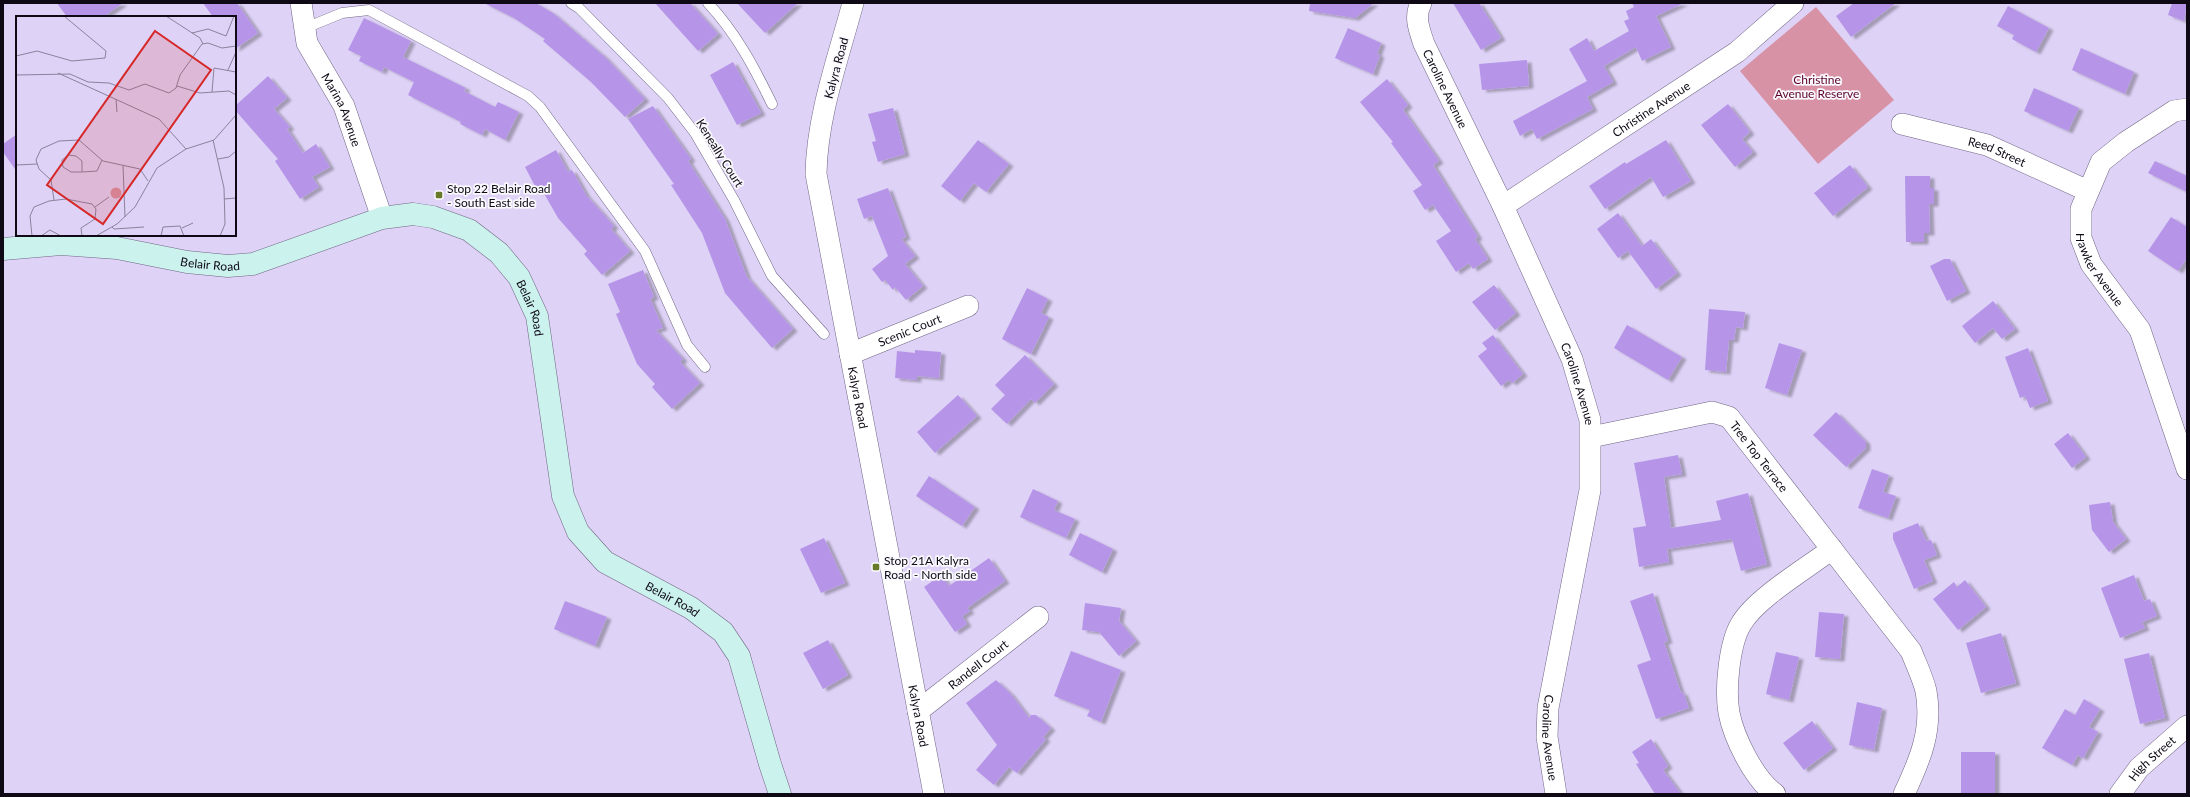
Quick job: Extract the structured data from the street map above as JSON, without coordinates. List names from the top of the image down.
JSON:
{
  "streets": {
    "main road": ["Belair Road"],
    "street": [
      "Kalyra Road",
      "Caroline Avenue",
      "Christine Avenue",
      "Marina Avenue",
      "Reed Street",
      "Hawker Avenue",
      "Scenic Court",
      "Tree Top Terrace",
      "Randell Court",
      "High Street"
    ],
    "lane": ["Keneally Court"]
  },
  "crossings": [
    ["Kalyra Road", "Scenic Court"],
    ["Kalyra Road", "Randell Court"],
    ["Caroline Avenue", "Christine Avenue"],
    ["Caroline Avenue", "Tree Top Terrace"],
    ["Marina Avenue", "Belair Road"],
    ["Reed Street", "Hawker Avenue"]
  ],
  "parks": ["Christine Avenue Reserve"],
  "places": {
    "transit": ["Stop 22 Belair Road - South East side", "Stop 21A Kalyra Road - North side"]
  }
}
